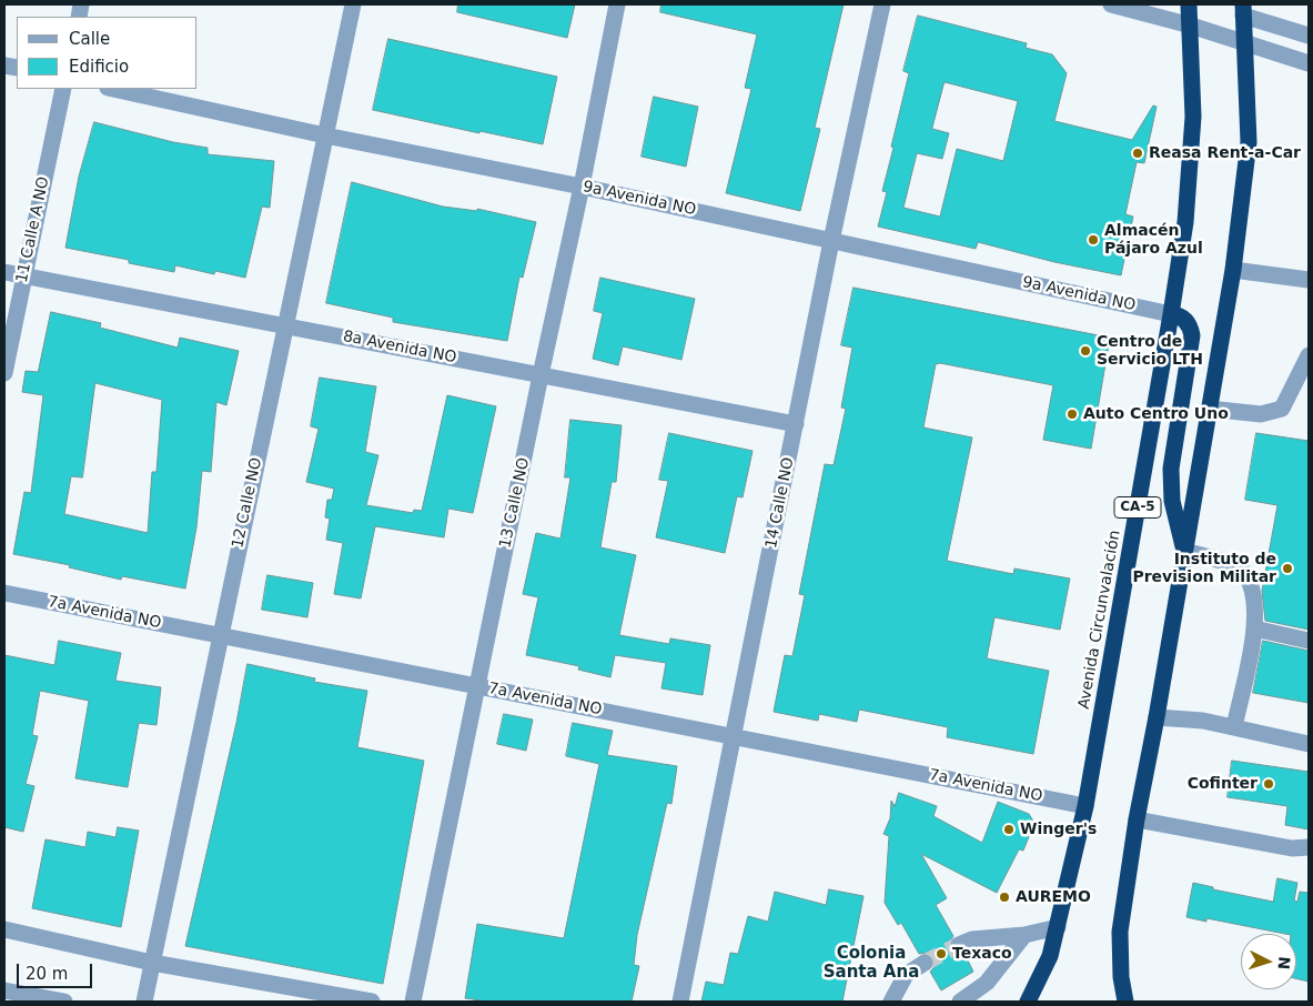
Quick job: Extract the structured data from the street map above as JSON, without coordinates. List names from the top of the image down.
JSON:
{
  "streets": {
    "highway": ["CA-5", "Avenida Circunvalación"],
    "street": [
      "9a Avenida NO",
      "11 Calle A NO",
      "8a Avenida NO",
      "12 Calle NO",
      "13 Calle NO",
      "14 Calle NO",
      "7a Avenida NO"
    ]
  },
  "crossings": [
    ["9a Avenida NO", "12 Calle NO"],
    ["9a Avenida NO", "13 Calle NO"],
    ["9a Avenida NO", "14 Calle NO"],
    ["9a Avenida NO", "Avenida Circunvalación"],
    ["11 Calle A NO", "8a Avenida NO"],
    ["8a Avenida NO", "12 Calle NO"],
    ["8a Avenida NO", "13 Calle NO"],
    ["8a Avenida NO", "14 Calle NO"],
    ["12 Calle NO", "7a Avenida NO"],
    ["13 Calle NO", "7a Avenida NO"],
    ["14 Calle NO", "7a Avenida NO"],
    ["7a Avenida NO", "Avenida Circunvalación"]
  ],
  "districts": ["Colonia Santa Ana"],
  "places": [
    "Reasa Rent-a-Car",
    "Almacén Pájaro Azul",
    "Centro de Servicio LTH",
    "Auto Centro Uno",
    "Instituto de Prevision Militar",
    "Cofinter",
    "Winger's",
    "AUREMO",
    "Texaco"
  ],
  "legend": ["Calle", "Edificio"],
  "scale_bar": "20 m",
  "north": "right"
}
